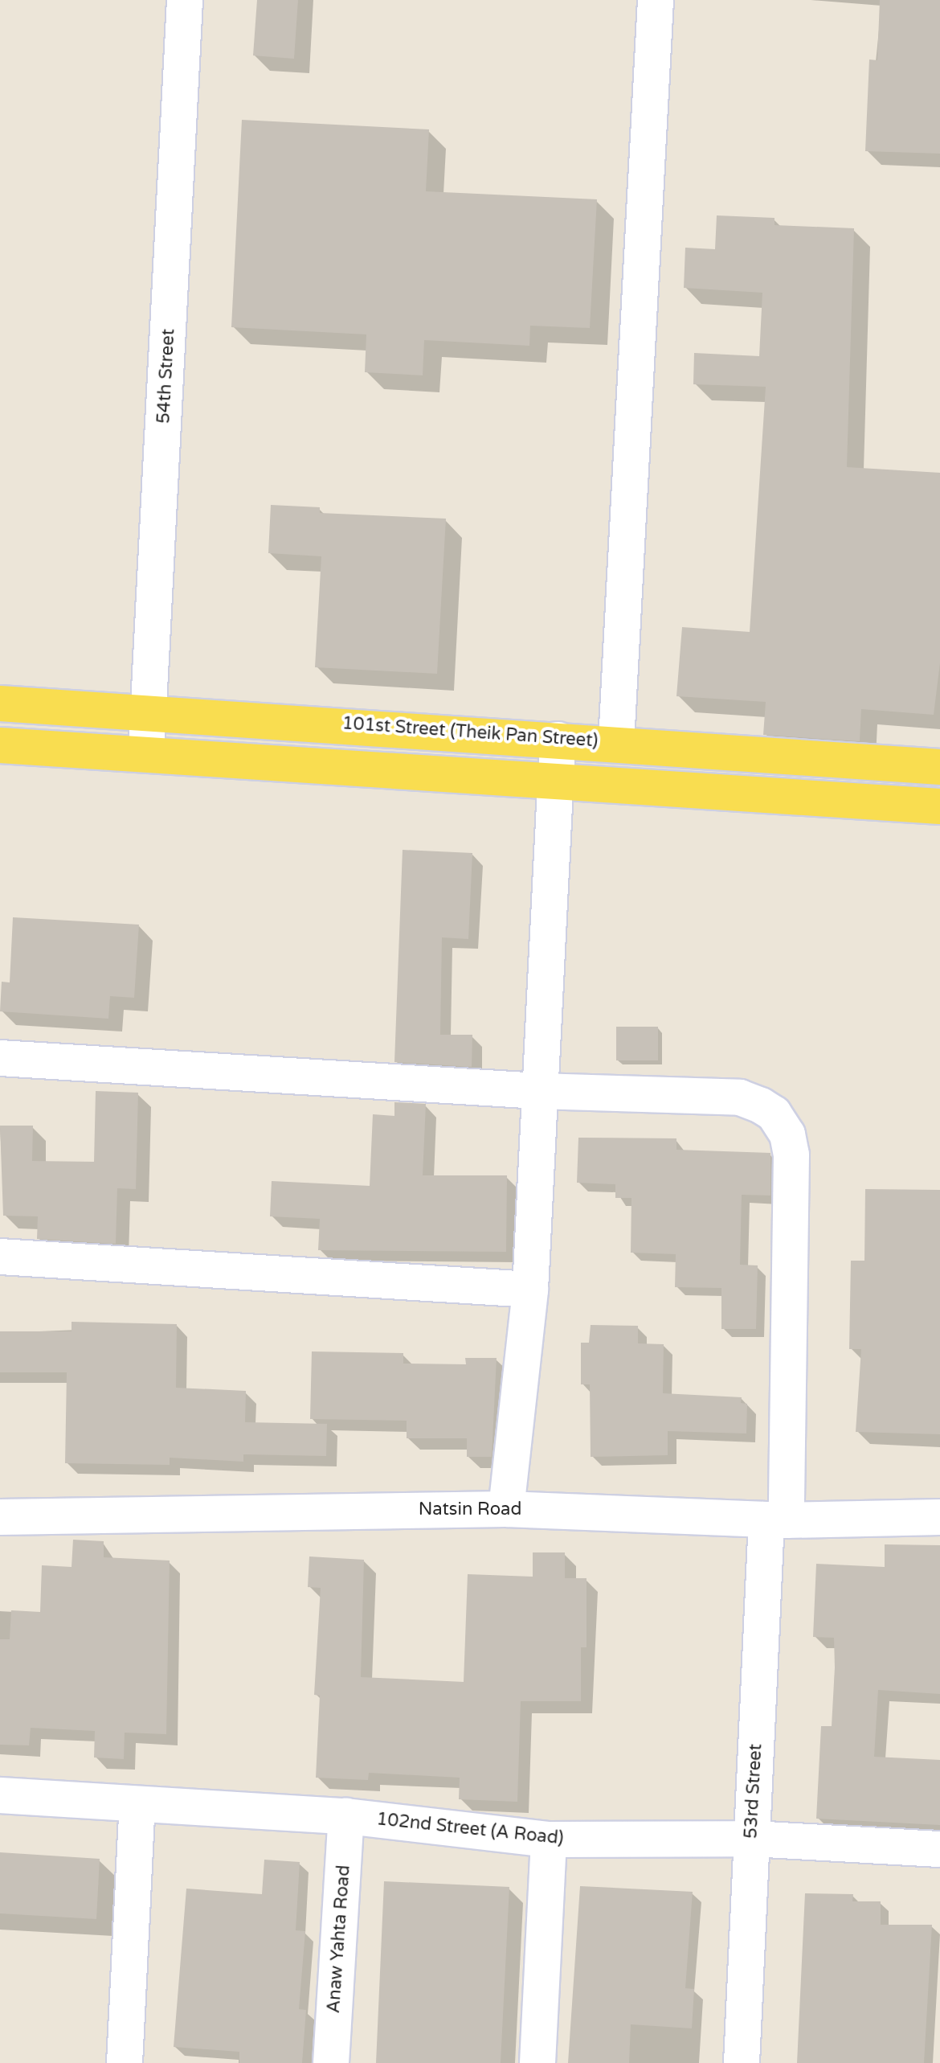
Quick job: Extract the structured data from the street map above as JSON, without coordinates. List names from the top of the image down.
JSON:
{
  "streets": {
    "main road": ["101st Street (Theik Pan Street)"],
    "street": [
      "54th Street",
      "Natsin Road",
      "53rd Street",
      "102nd Street (A Road)",
      "Anaw Yahta Road"
    ]
  },
  "crossings": [
    ["54th Street", "101st Street (Theik Pan Street)"],
    ["Natsin Road", "53rd Street"],
    ["53rd Street", "102nd Street (A Road)"],
    ["102nd Street (A Road)", "Anaw Yahta Road"]
  ]
}
